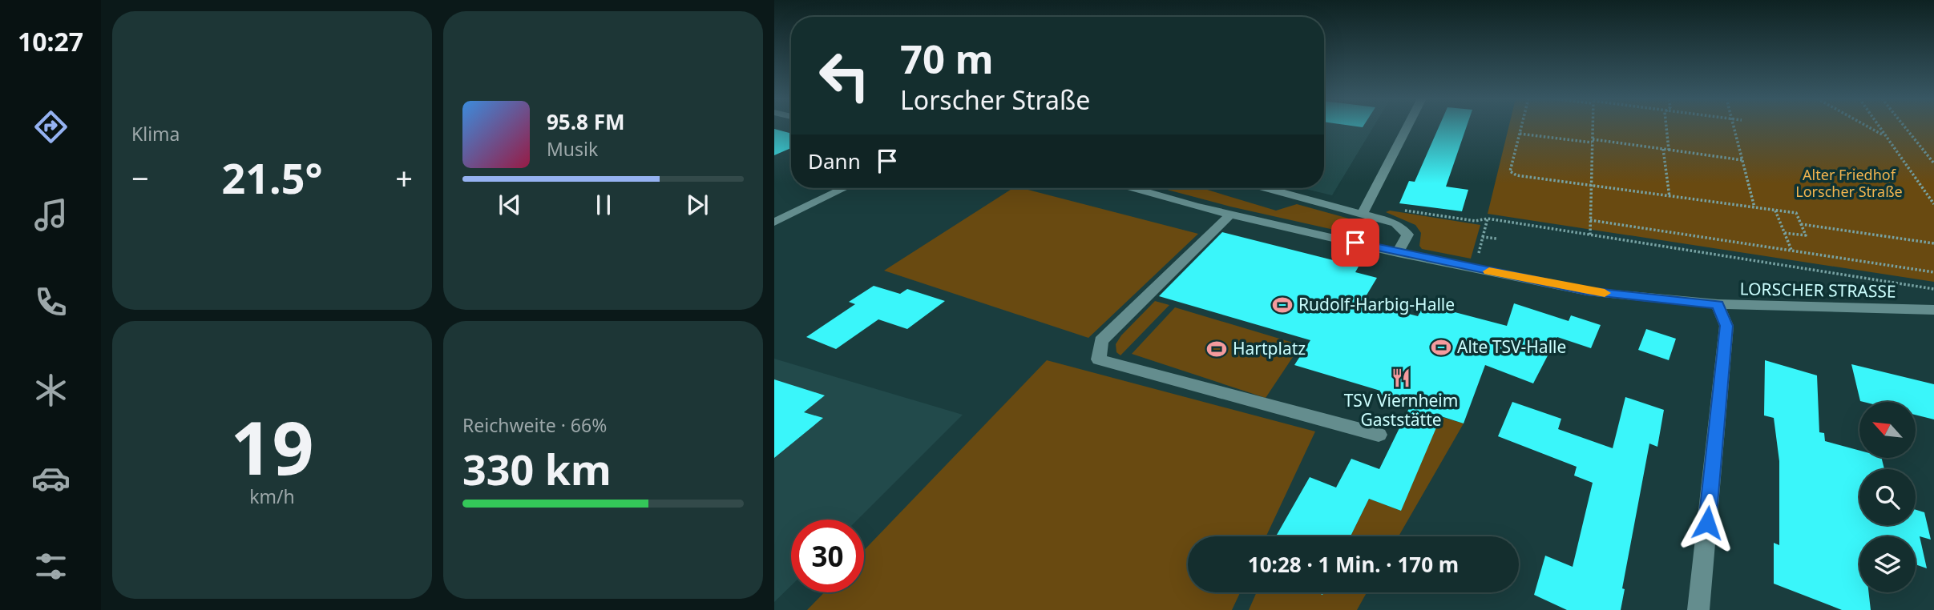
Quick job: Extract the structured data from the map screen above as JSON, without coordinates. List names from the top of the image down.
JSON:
{
  "streets": {
    "street": ["LORSCHER STRASSE"]
  },
  "parks": ["Alter Friedhof Lorscher Straße"],
  "places": {
    "sports": ["Rudolf-Harbig-Halle", "Alte TSV-Halle", "Hartplatz"],
    "restaurant": ["TSV Viernheim Gaststätte"]
  },
  "north": "top left",
  "page": {
    "tabs": "10:27",
    "tile": [
      "Klima",
      ["19", "km/h"],
      ["Reichweite · 66%", "330 km"]
    ],
    "turn": ["70 m", "Lorscher Straße"],
    "song": ["95.8 FM", "Musik"],
    "then": "Dann",
    "heat": ["−", "21.5°", "+"],
    "limit": "30",
    "trip": "10:28 · 1 Min. · 170 m"
  }
}
